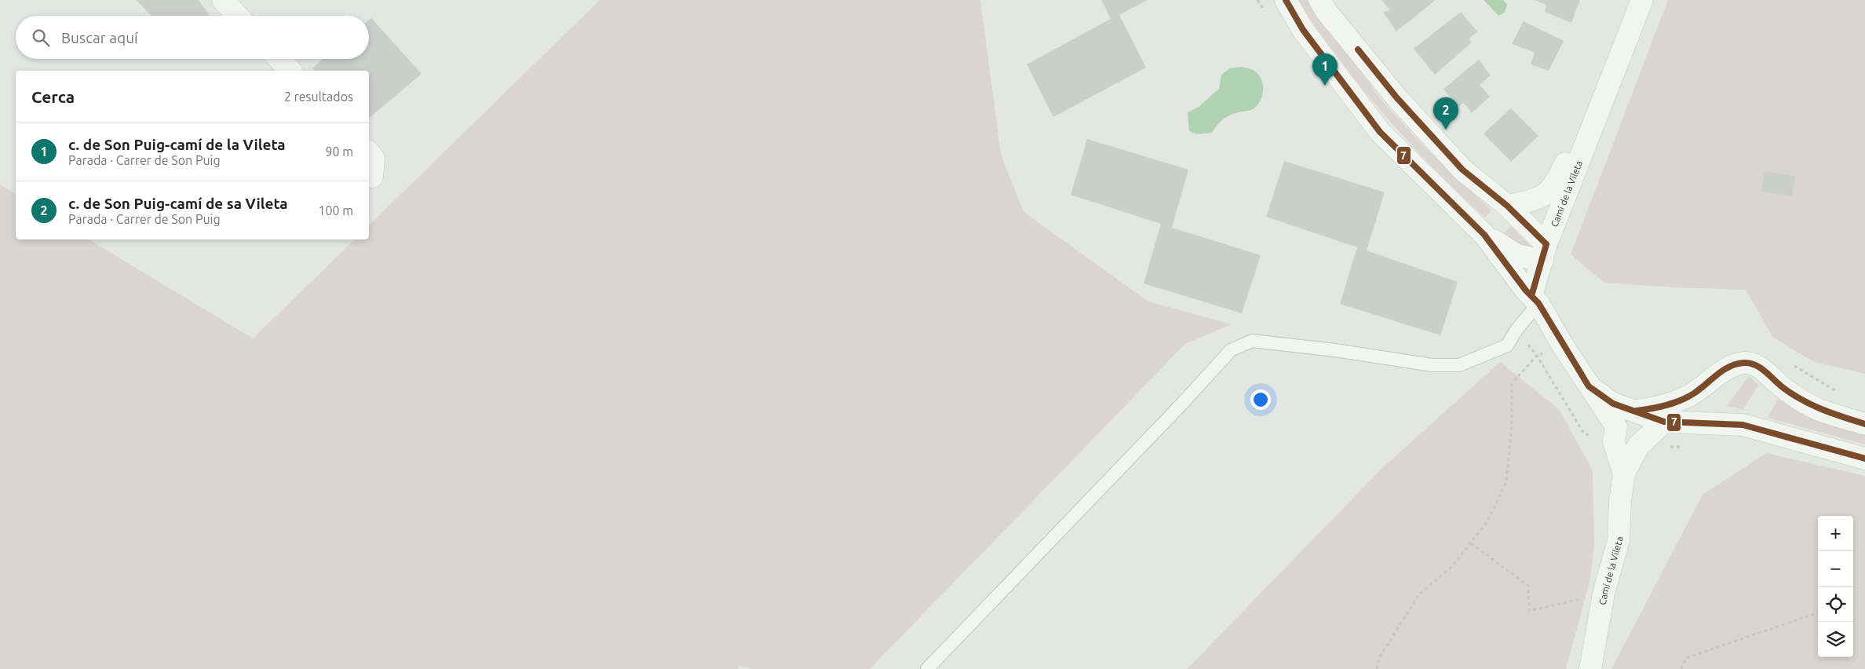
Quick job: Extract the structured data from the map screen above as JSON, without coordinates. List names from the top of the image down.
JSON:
{
  "streets": {
    "street": ["Camí de la Vileta"]
  },
  "lines": ["transit line 7"],
  "page": {
    "search": "Buscar aquí",
    "pins": ["1", "2"],
    "heading": ["Cerca", "2 resultados"],
    "list": [
      {
        "mark": "1",
        "name": "c. de Son Puig-camí de la Vileta",
        "note": "Parada · Carrer de Son Puig",
        "value": "90 m"
      },
      {
        "mark": "2",
        "name": "c. de Son Puig-camí de sa Vileta",
        "note": "Parada · Carrer de Son Puig",
        "value": "100 m"
      }
    ],
    "map_buttons": ["+", "−"]
  }
}
